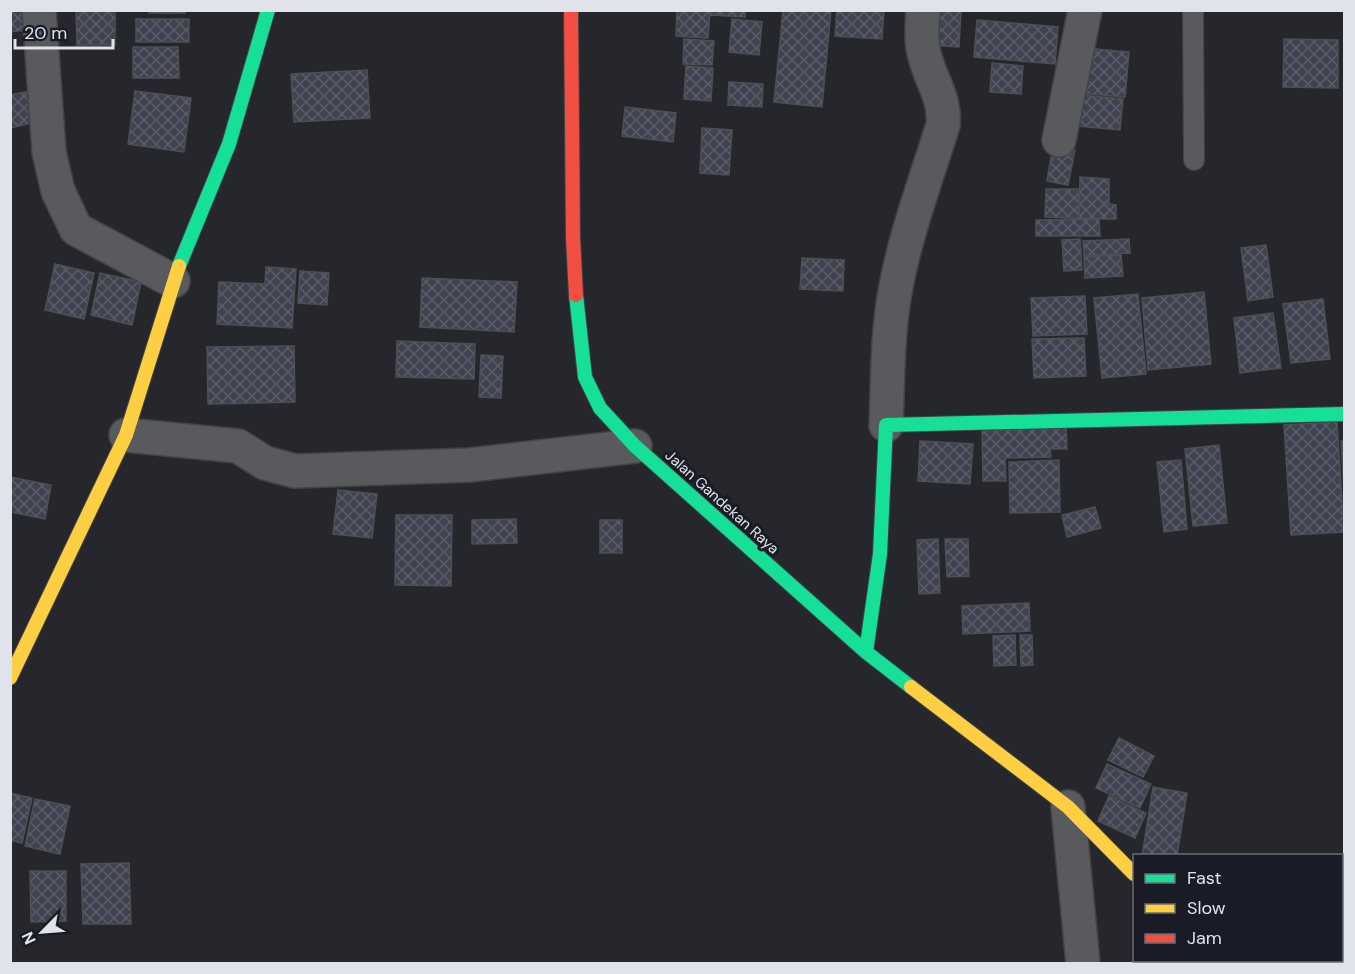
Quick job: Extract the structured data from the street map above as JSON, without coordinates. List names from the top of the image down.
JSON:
{
  "streets": {
    "street": ["Jalan Gandekan Raya"]
  },
  "legend": ["Fast", "Slow", "Jam"],
  "scale_bar": "20 m",
  "north": "bottom left"
}
